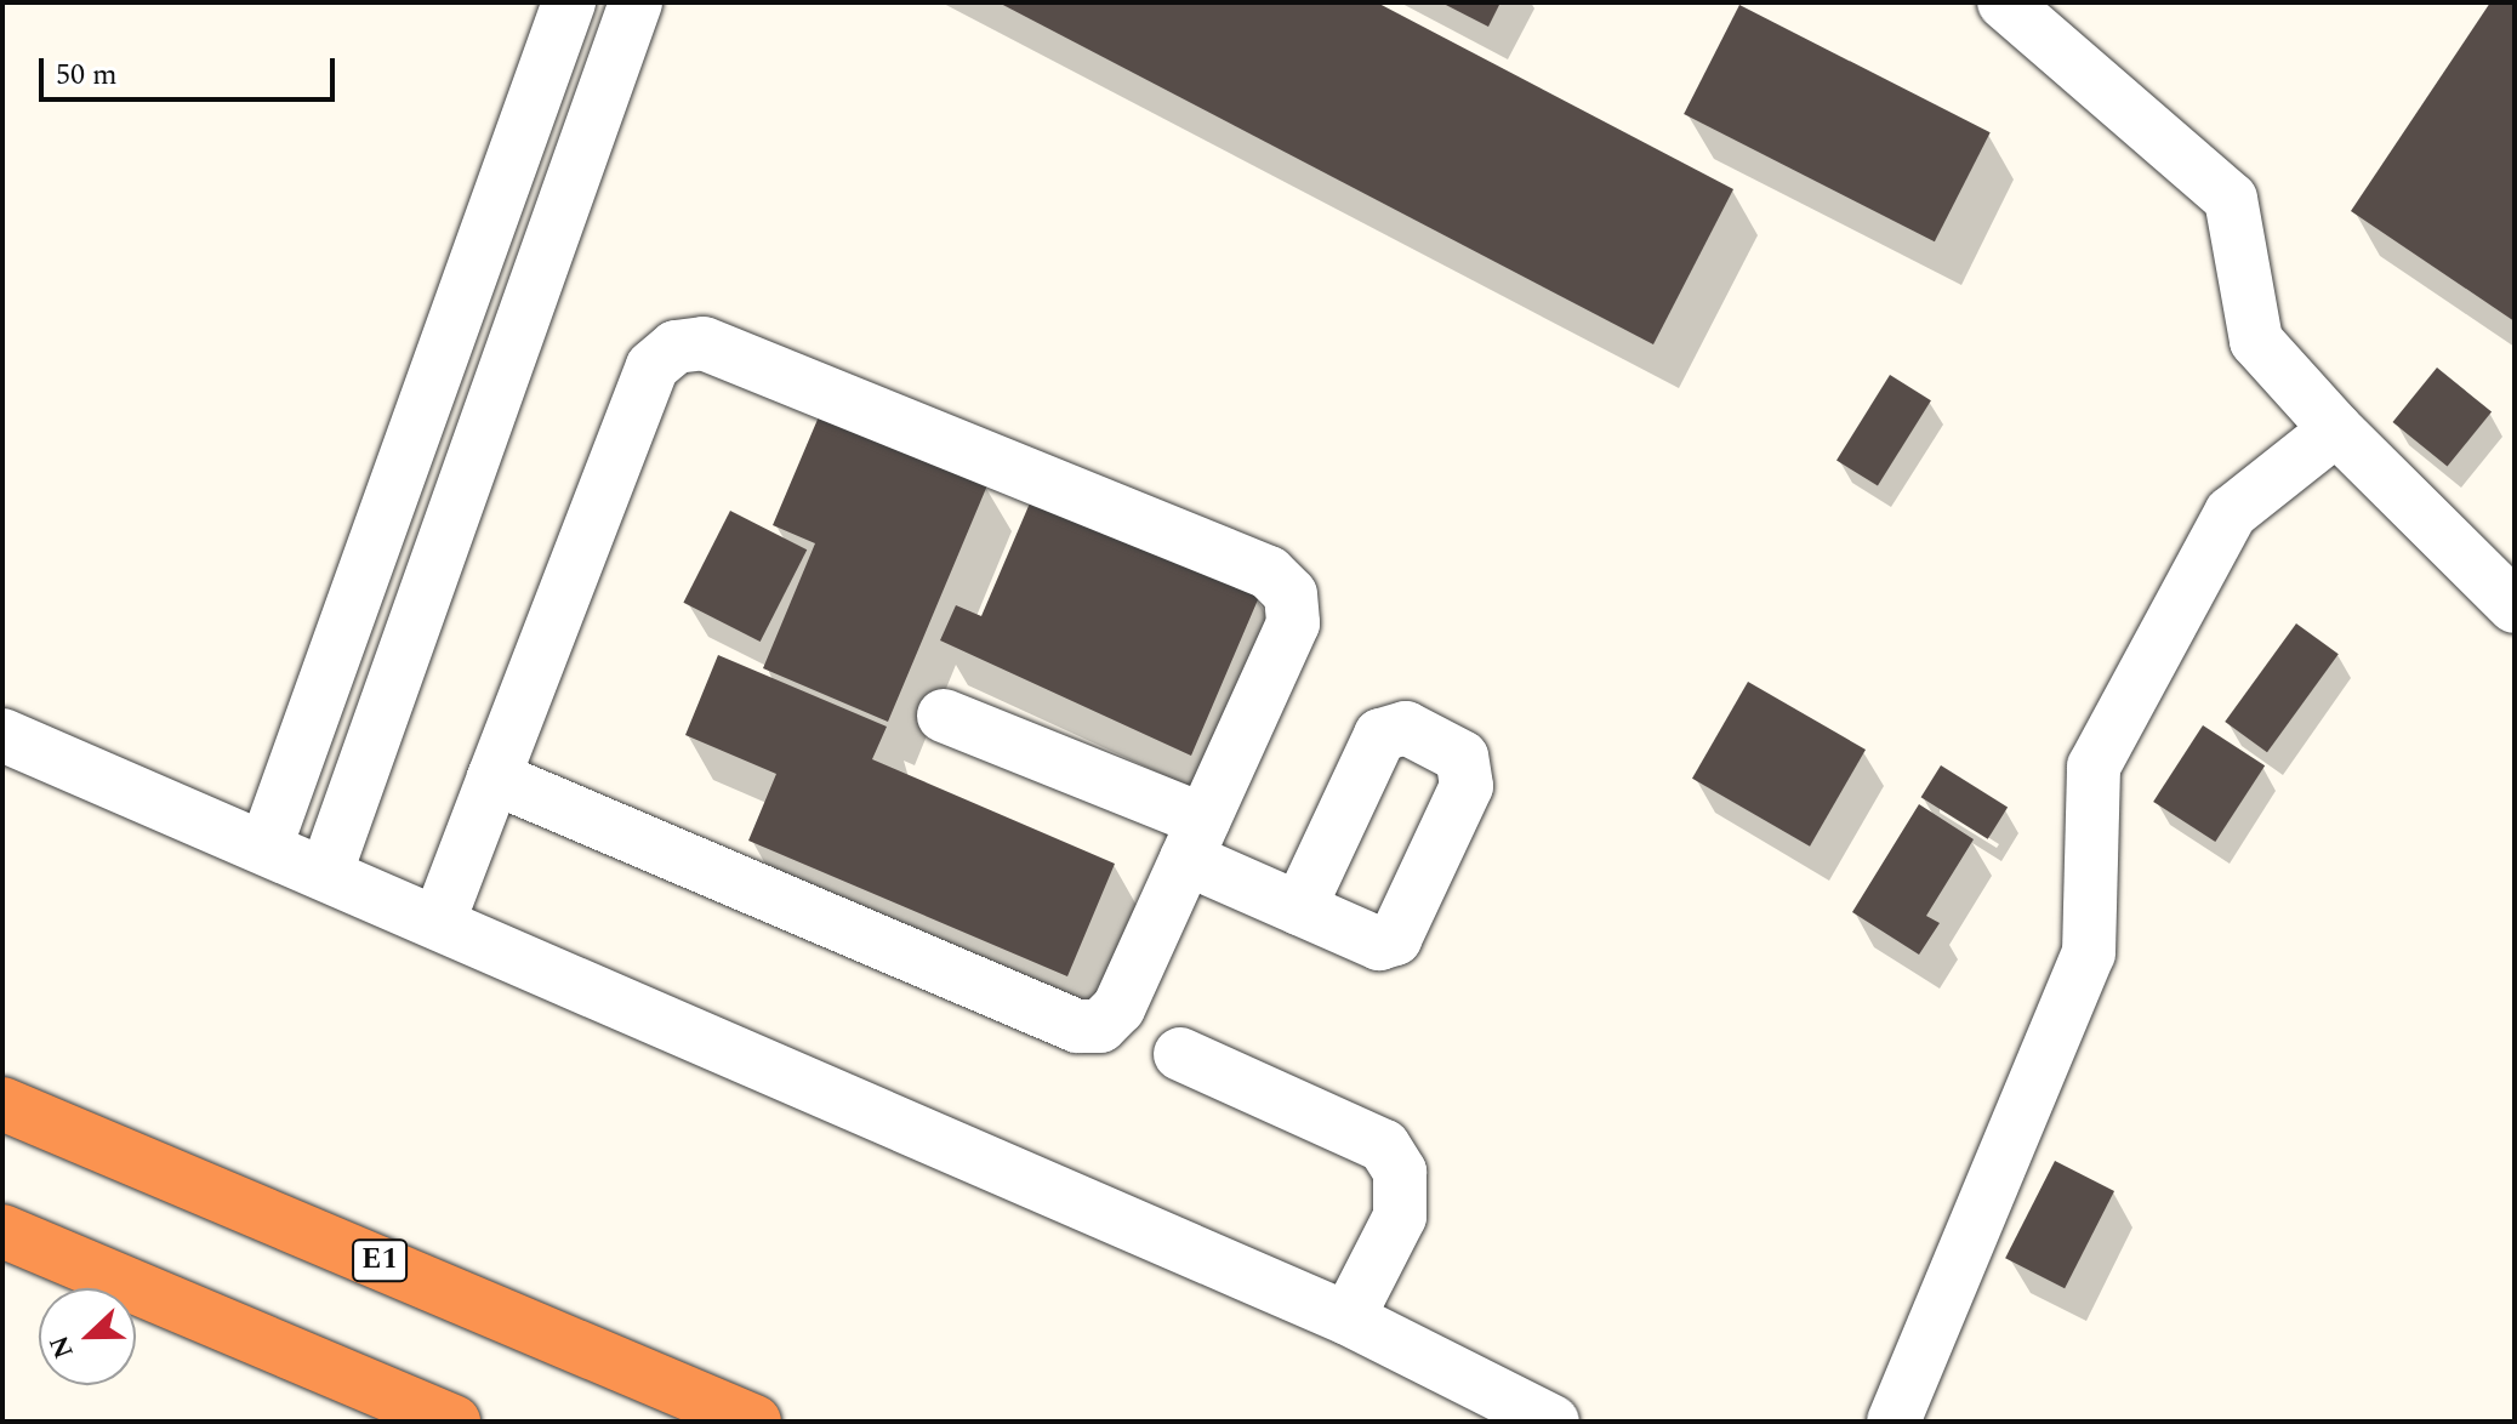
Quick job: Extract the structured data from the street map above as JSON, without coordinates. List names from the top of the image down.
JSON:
{
  "streets": {
    "highway": ["E1"]
  },
  "scale_bar": "50 m",
  "north": "left"
}
